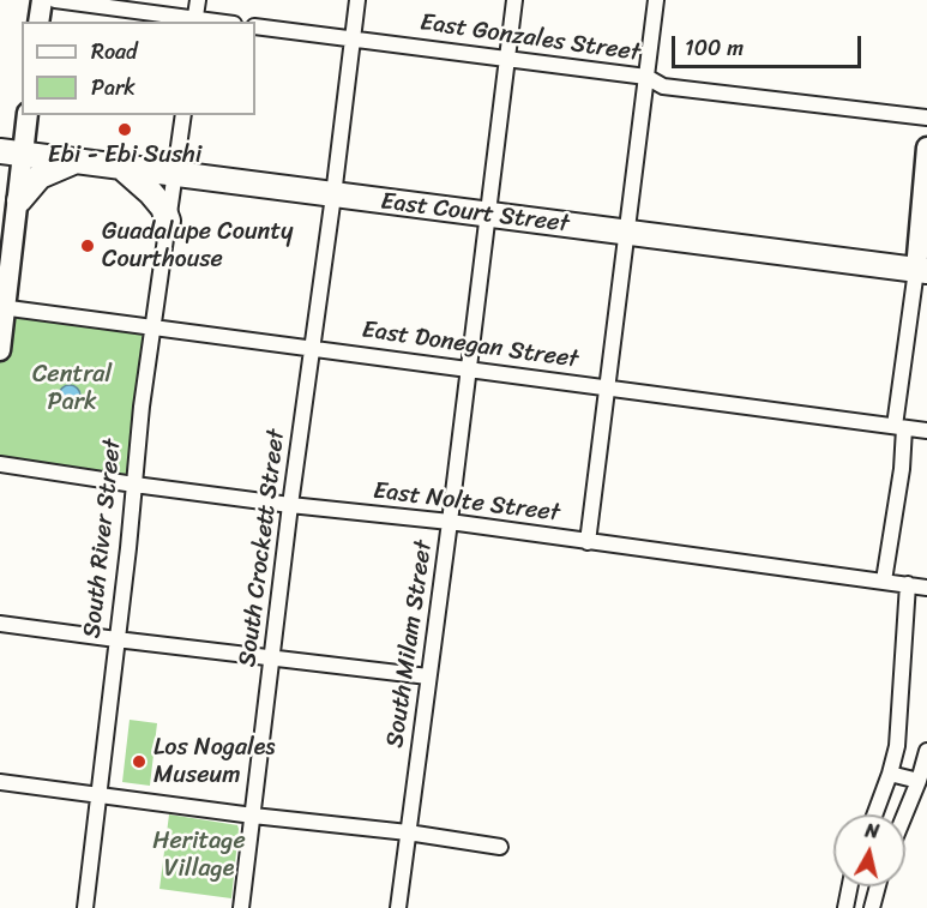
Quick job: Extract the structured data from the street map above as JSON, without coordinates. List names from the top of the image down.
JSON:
{
  "streets": {
    "main road": ["East Court Street"],
    "street": [
      "East Gonzales Street",
      "East Donegan Street",
      "East Nolte Street",
      "South River Street",
      "South Crockett Street",
      "South Milam Street"
    ]
  },
  "crossings": [
    ["East Gonzales Street", "South Crockett Street"],
    ["East Gonzales Street", "South Milam Street"],
    ["East Court Street", "East Donegan Street"],
    ["East Court Street", "South River Street"],
    ["East Court Street", "South Crockett Street"],
    ["East Court Street", "South Milam Street"],
    ["East Donegan Street", "South River Street"],
    ["East Donegan Street", "South Crockett Street"],
    ["East Donegan Street", "South Milam Street"],
    ["East Nolte Street", "South River Street"],
    ["East Nolte Street", "South Crockett Street"],
    ["East Nolte Street", "South Milam Street"]
  ],
  "parks": ["Central Park", "Heritage Village"],
  "places": ["Ebi - Ebi Sushi", "Guadalupe County Courthouse", "Los Nogales Museum"],
  "legend": ["Road", "Park"],
  "scale_bar": "100 m",
  "north": "top"
}
